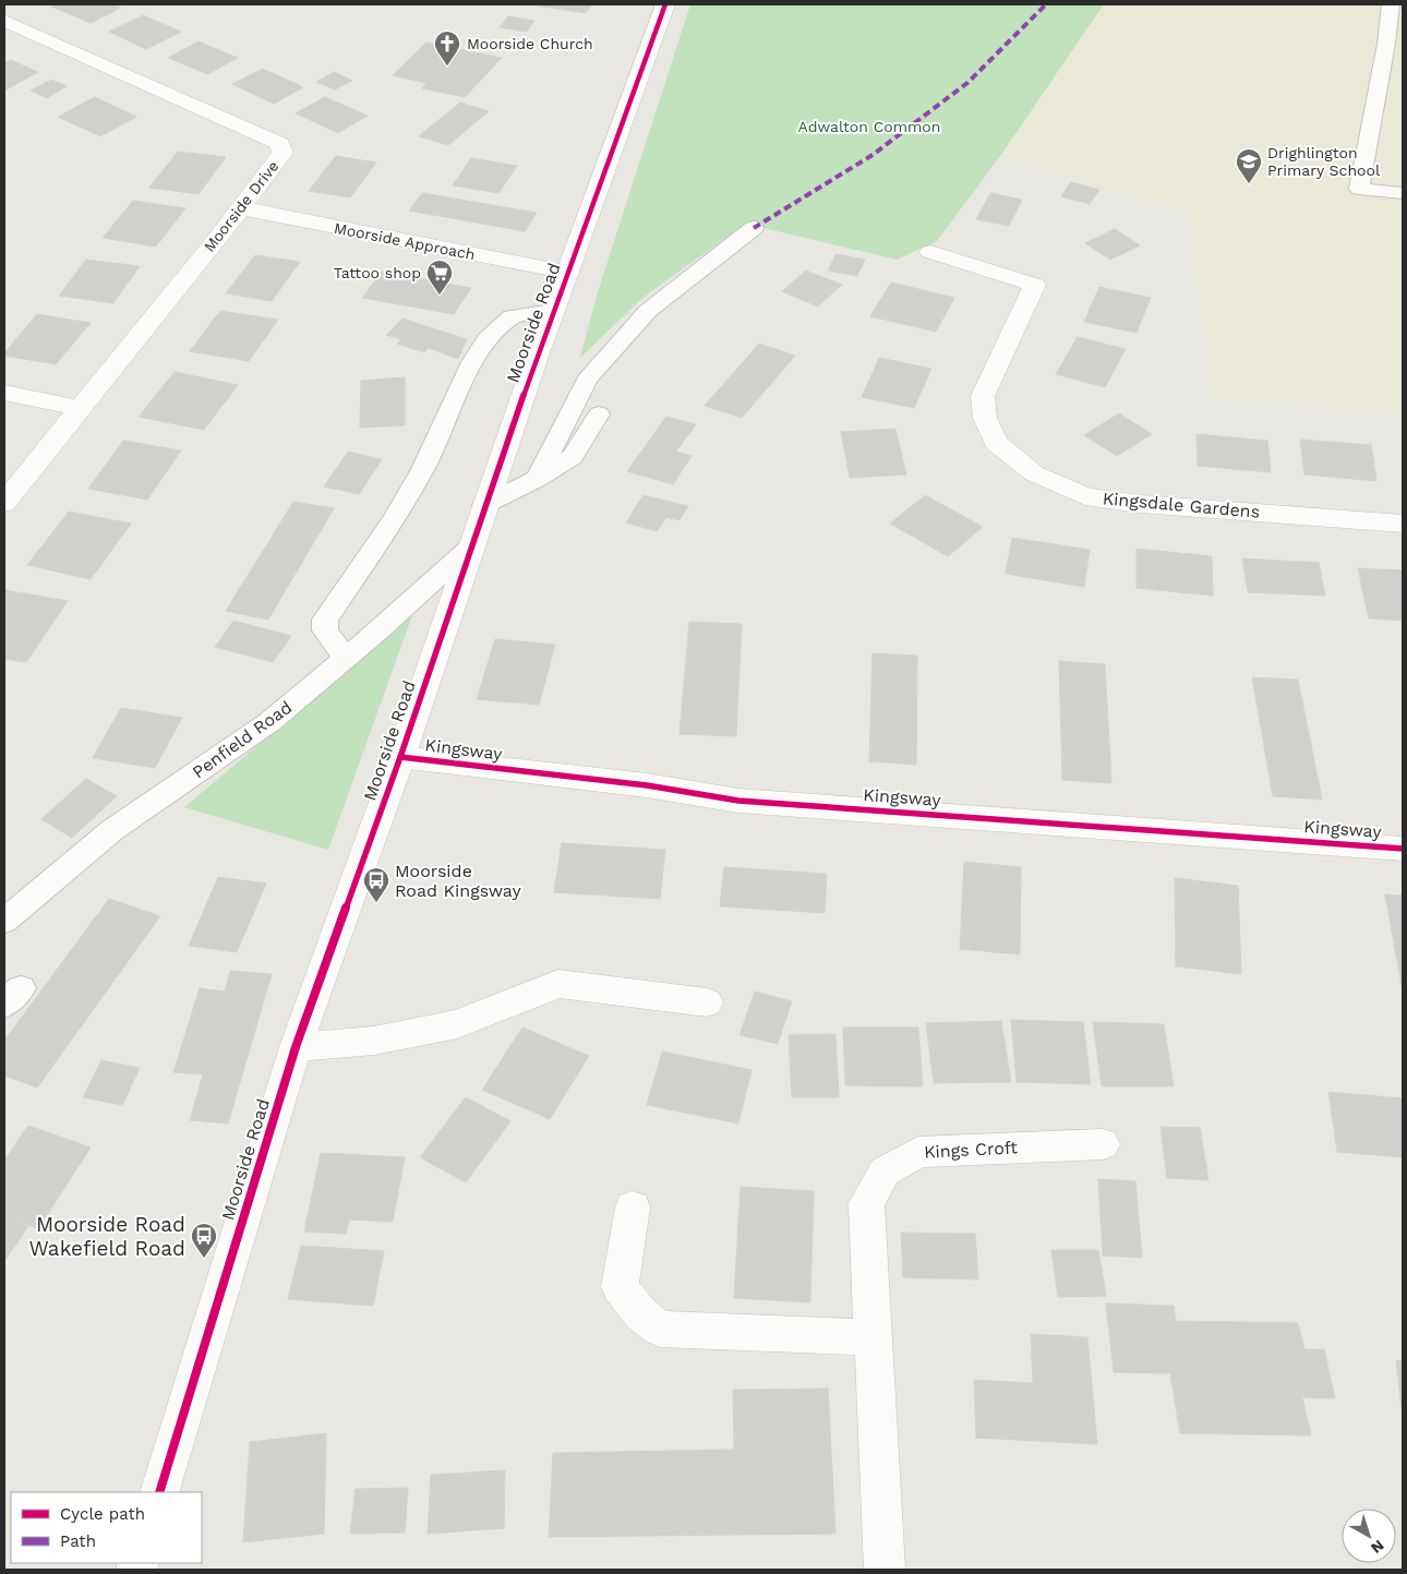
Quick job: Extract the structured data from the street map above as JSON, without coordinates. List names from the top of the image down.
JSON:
{
  "streets": {
    "street": [
      "Moorside Drive",
      "Moorside Approach",
      "Moorside Road",
      "Kingsdale Gardens",
      "Kingsway",
      "Kings Croft"
    ],
    "lane": ["Penfield Road"]
  },
  "crossings": [
    ["Moorside Drive", "Moorside Approach"],
    ["Moorside Approach", "Moorside Road"],
    ["Moorside Road", "Penfield Road"],
    ["Moorside Road", "Kingsway"]
  ],
  "parks": ["Adwalton Common"],
  "places": {
    "church": ["Moorside Church"],
    "school or university": ["Drighlington Primary School"],
    "supermarket": ["Tattoo shop"],
    "bus stop": ["Moorside Road Kingsway", "Moorside Road Wakefield Road"]
  },
  "legend": ["Cycle path", "Path"],
  "north": "bottom right"
}
